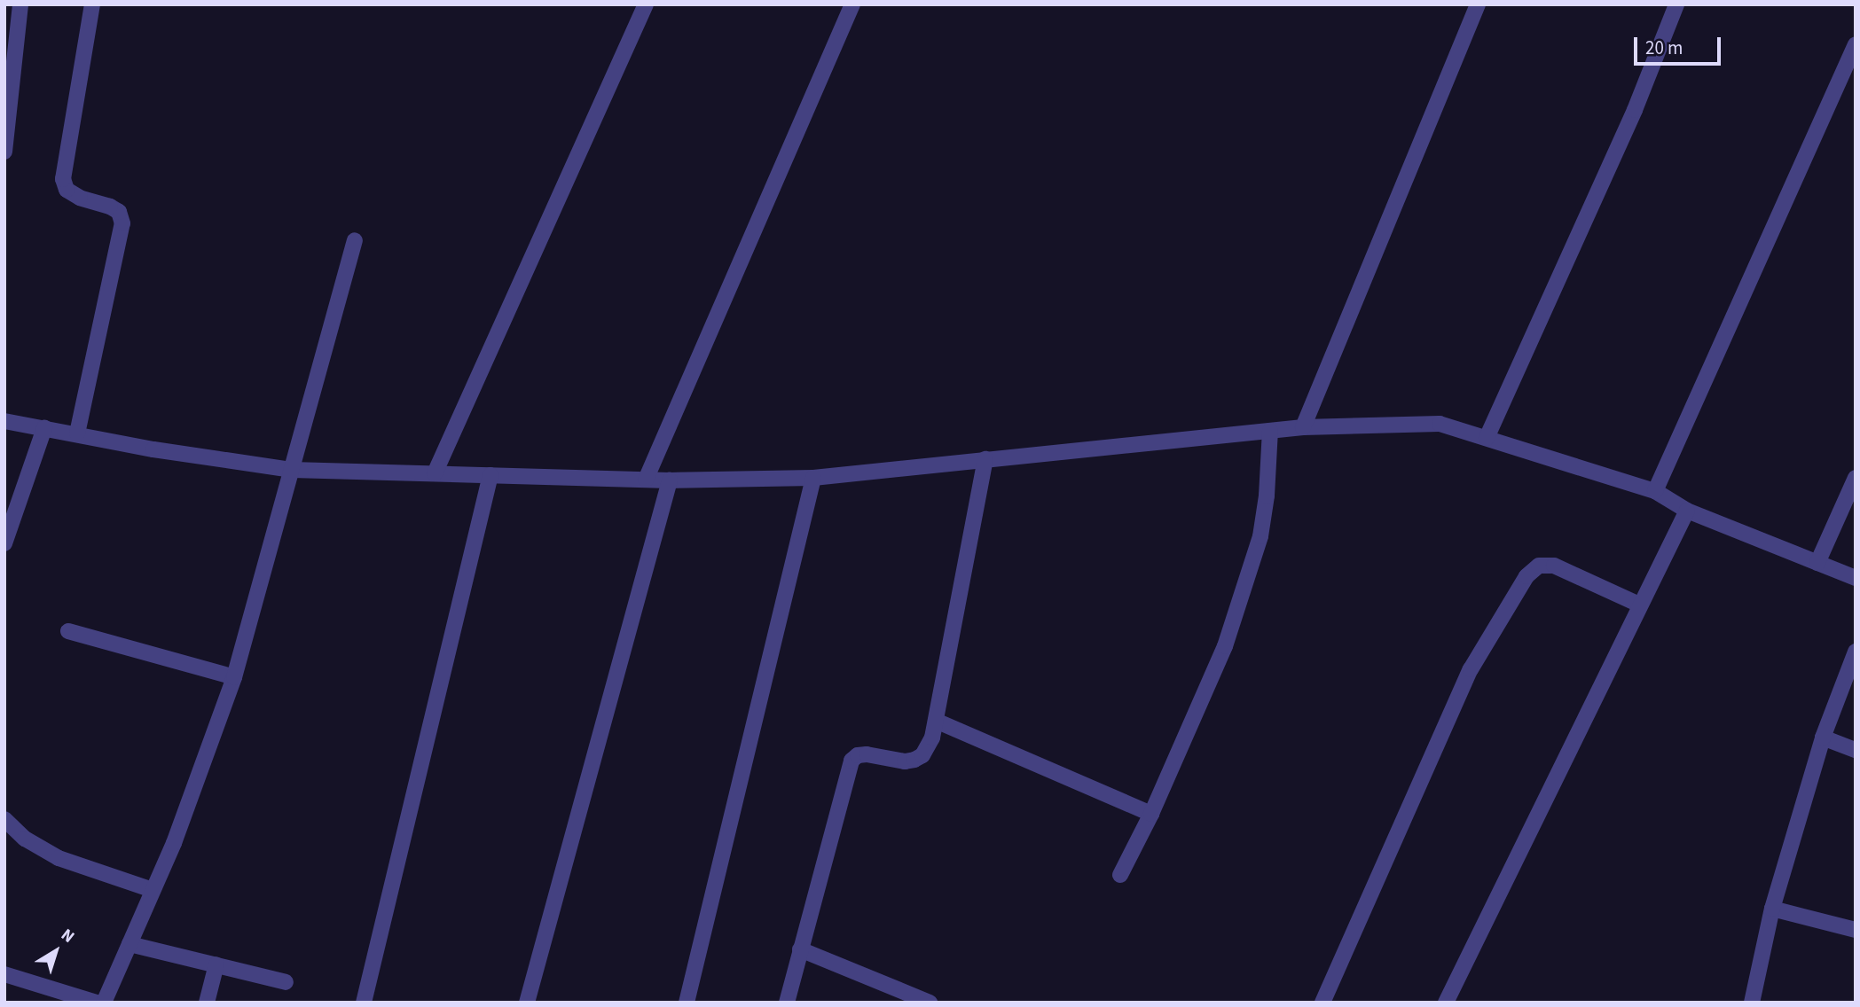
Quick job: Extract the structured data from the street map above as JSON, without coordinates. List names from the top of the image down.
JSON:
{
  "scale_bar": "20 m",
  "north": "top right"
}
